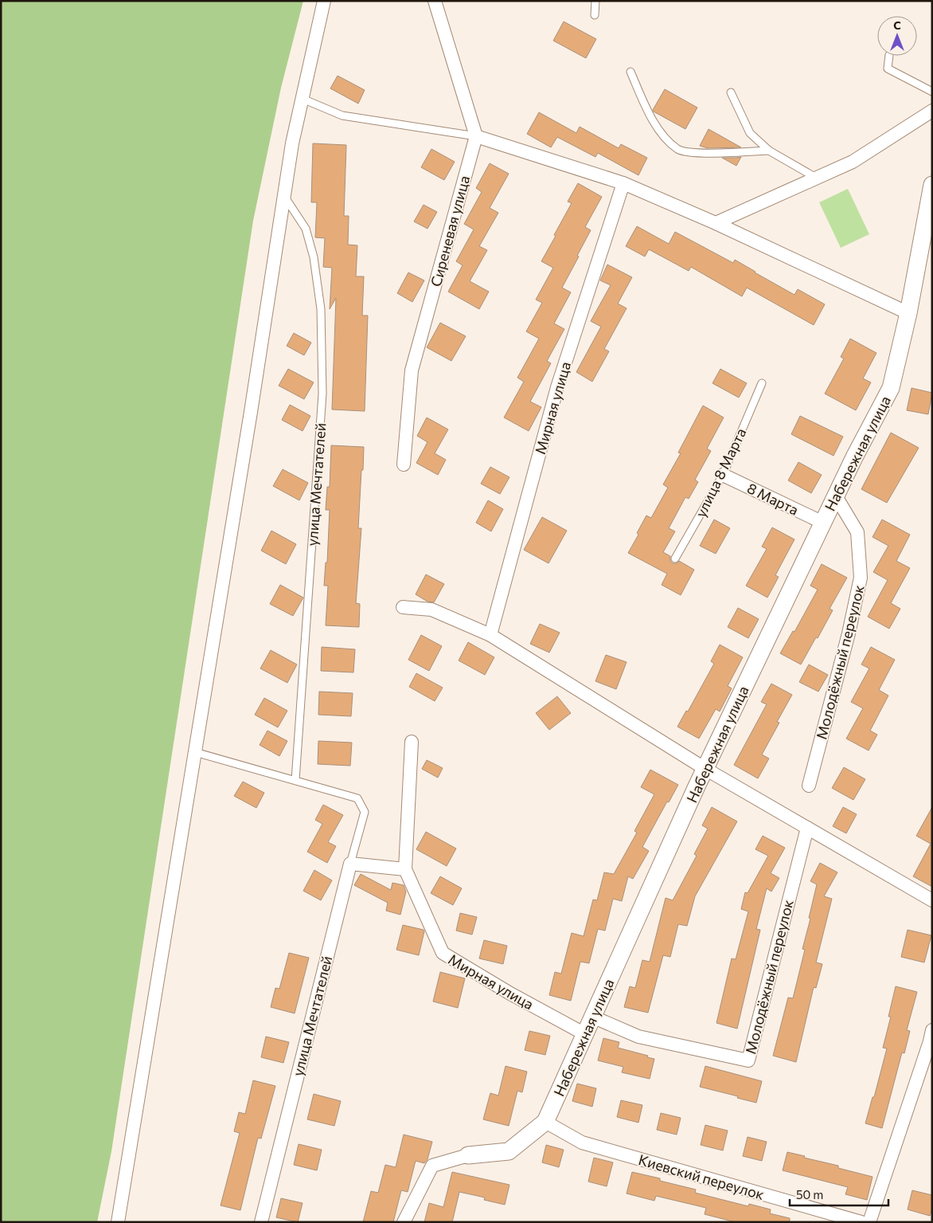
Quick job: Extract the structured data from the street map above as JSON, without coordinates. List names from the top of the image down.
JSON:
{
  "streets": {
    "street": [
      "Сиреневая улица",
      "Мирная улица",
      "Набережная улица",
      "улица Мечтателей",
      "8 Марта",
      "Молодёжный переулок",
      "Киевский переулок"
    ],
    "lane": ["улица 8 Марта"]
  },
  "crossings": [
    ["Мирная улица", "Набережная улица"],
    ["Набережная улица", "8 Марта"],
    ["Набережная улица", "Молодёжный переулок"],
    ["Набережная улица", "Киевский переулок"],
    ["улица 8 Марта", "8 Марта"]
  ],
  "scale_bar": "50 m",
  "north": "top"
}
